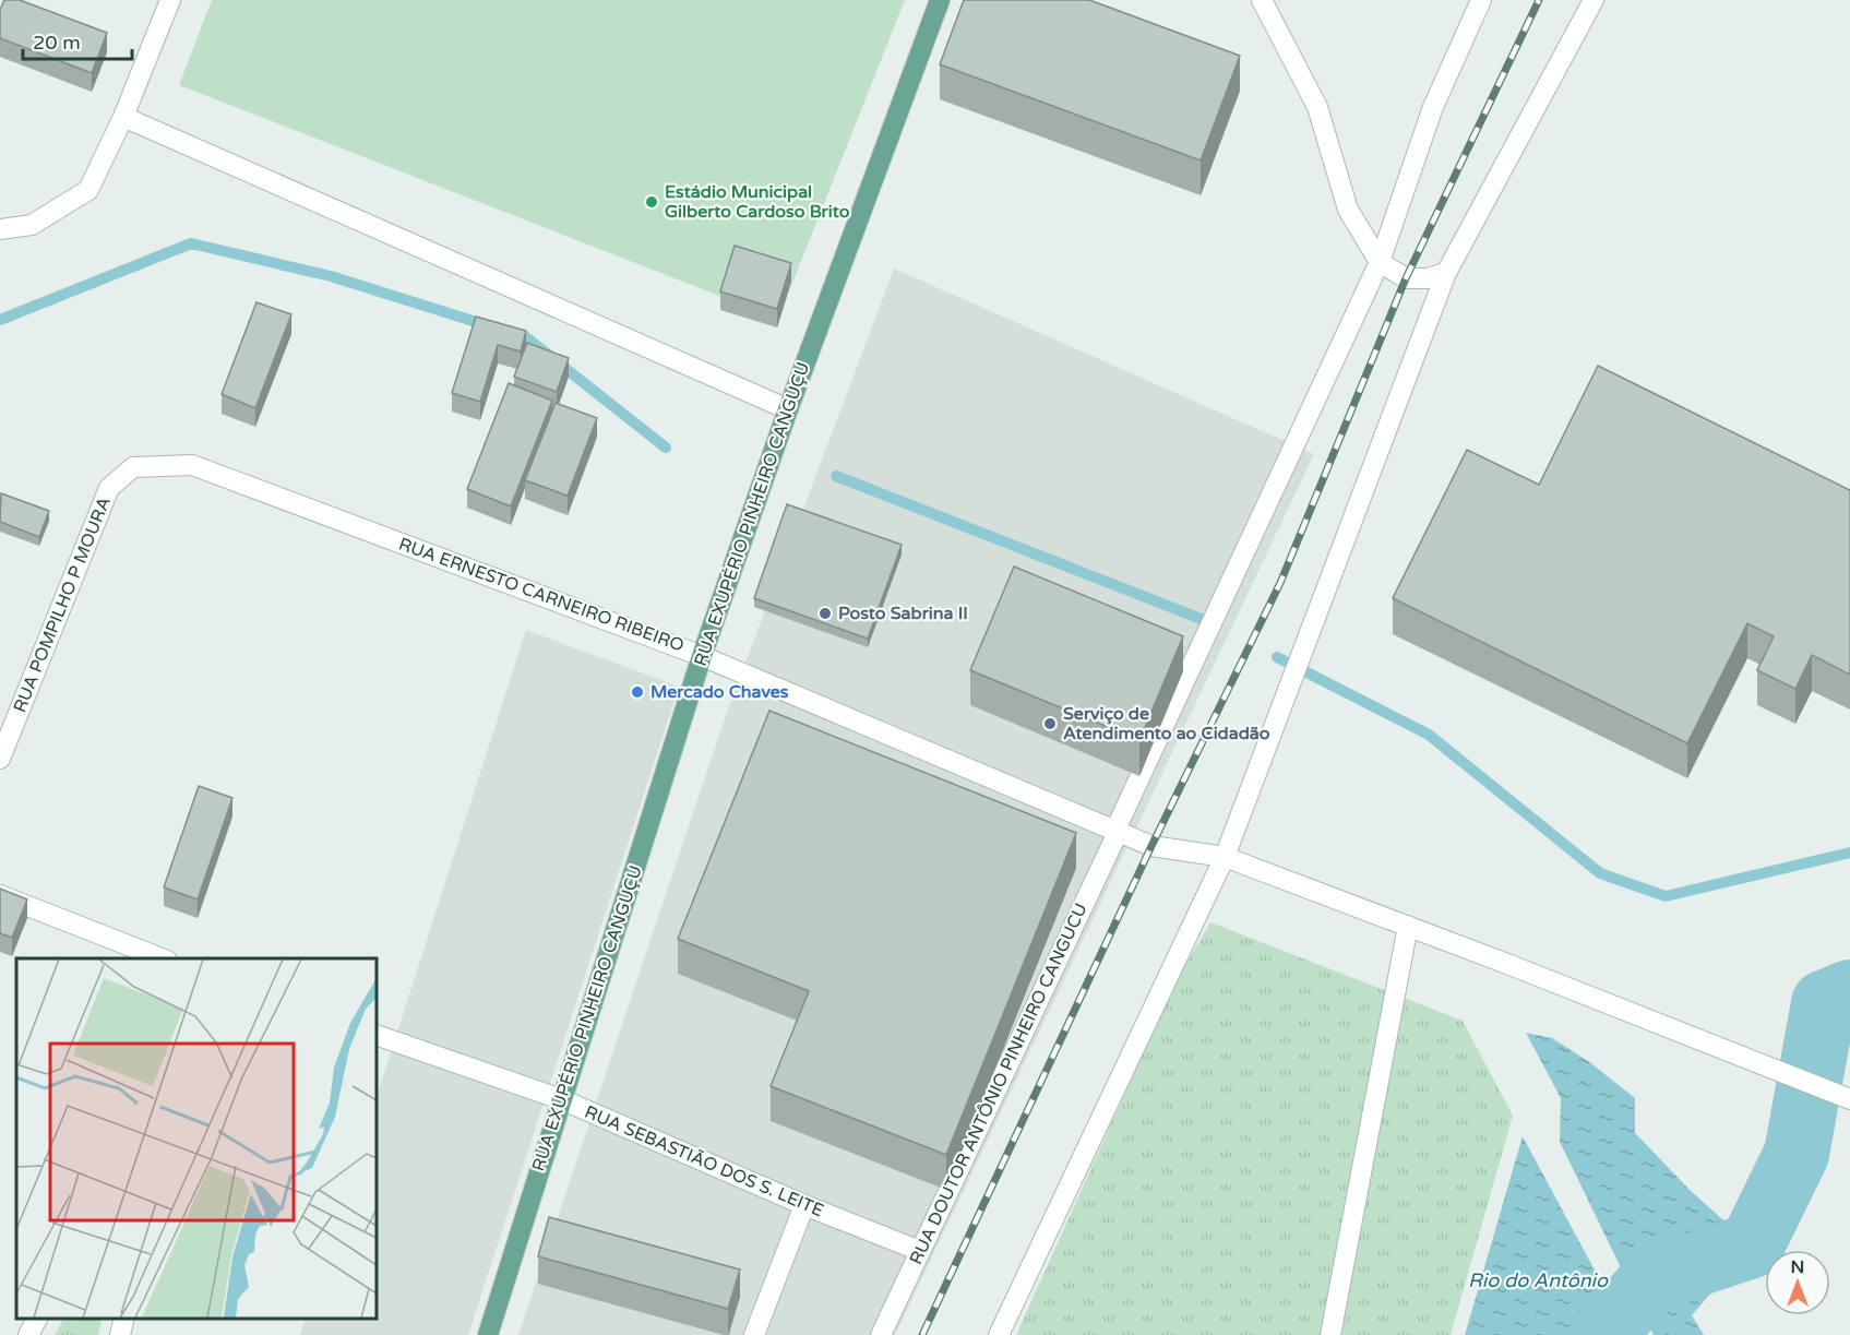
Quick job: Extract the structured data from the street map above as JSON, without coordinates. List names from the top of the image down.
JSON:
{
  "streets": {
    "main road": ["RUA EXUPÉRIO PINHEIRO CANGUÇU"],
    "street": [
      "RUA ERNESTO CARNEIRO RIBEIRO",
      "RUA POMPILHO P MOURA",
      "RUA DOUTOR ANTÔNIO PINHEIRO CANGUCU",
      "RUA SEBASTIÃO DOS S. LEITE"
    ]
  },
  "crossings": [
    ["RUA EXUPÉRIO PINHEIRO CANGUÇU", "RUA ERNESTO CARNEIRO RIBEIRO"],
    ["RUA EXUPÉRIO PINHEIRO CANGUÇU", "RUA SEBASTIÃO DOS S. LEITE"],
    ["RUA ERNESTO CARNEIRO RIBEIRO", "RUA POMPILHO P MOURA"],
    ["RUA ERNESTO CARNEIRO RIBEIRO", "RUA DOUTOR ANTÔNIO PINHEIRO CANGUCU"],
    ["RUA DOUTOR ANTÔNIO PINHEIRO CANGUCU", "RUA SEBASTIÃO DOS S. LEITE"]
  ],
  "water": ["Rio do Antônio"],
  "places": [
    "Estádio Municipal Gilberto Cardoso Brito",
    "Posto Sabrina II",
    "Mercado Chaves",
    "Serviço de Atendimento ao Cidadão"
  ],
  "scale_bar": "20 m",
  "north": "top"
}
